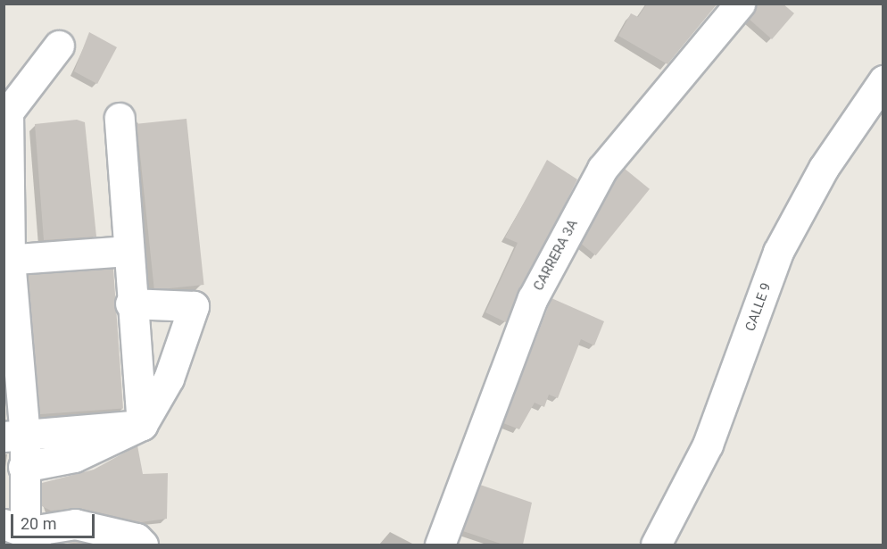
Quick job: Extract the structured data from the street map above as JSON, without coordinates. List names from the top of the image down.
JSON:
{
  "streets": {
    "street": ["CARRERA 3A", "CALLE 9"]
  },
  "scale_bar": "20 m"
}
